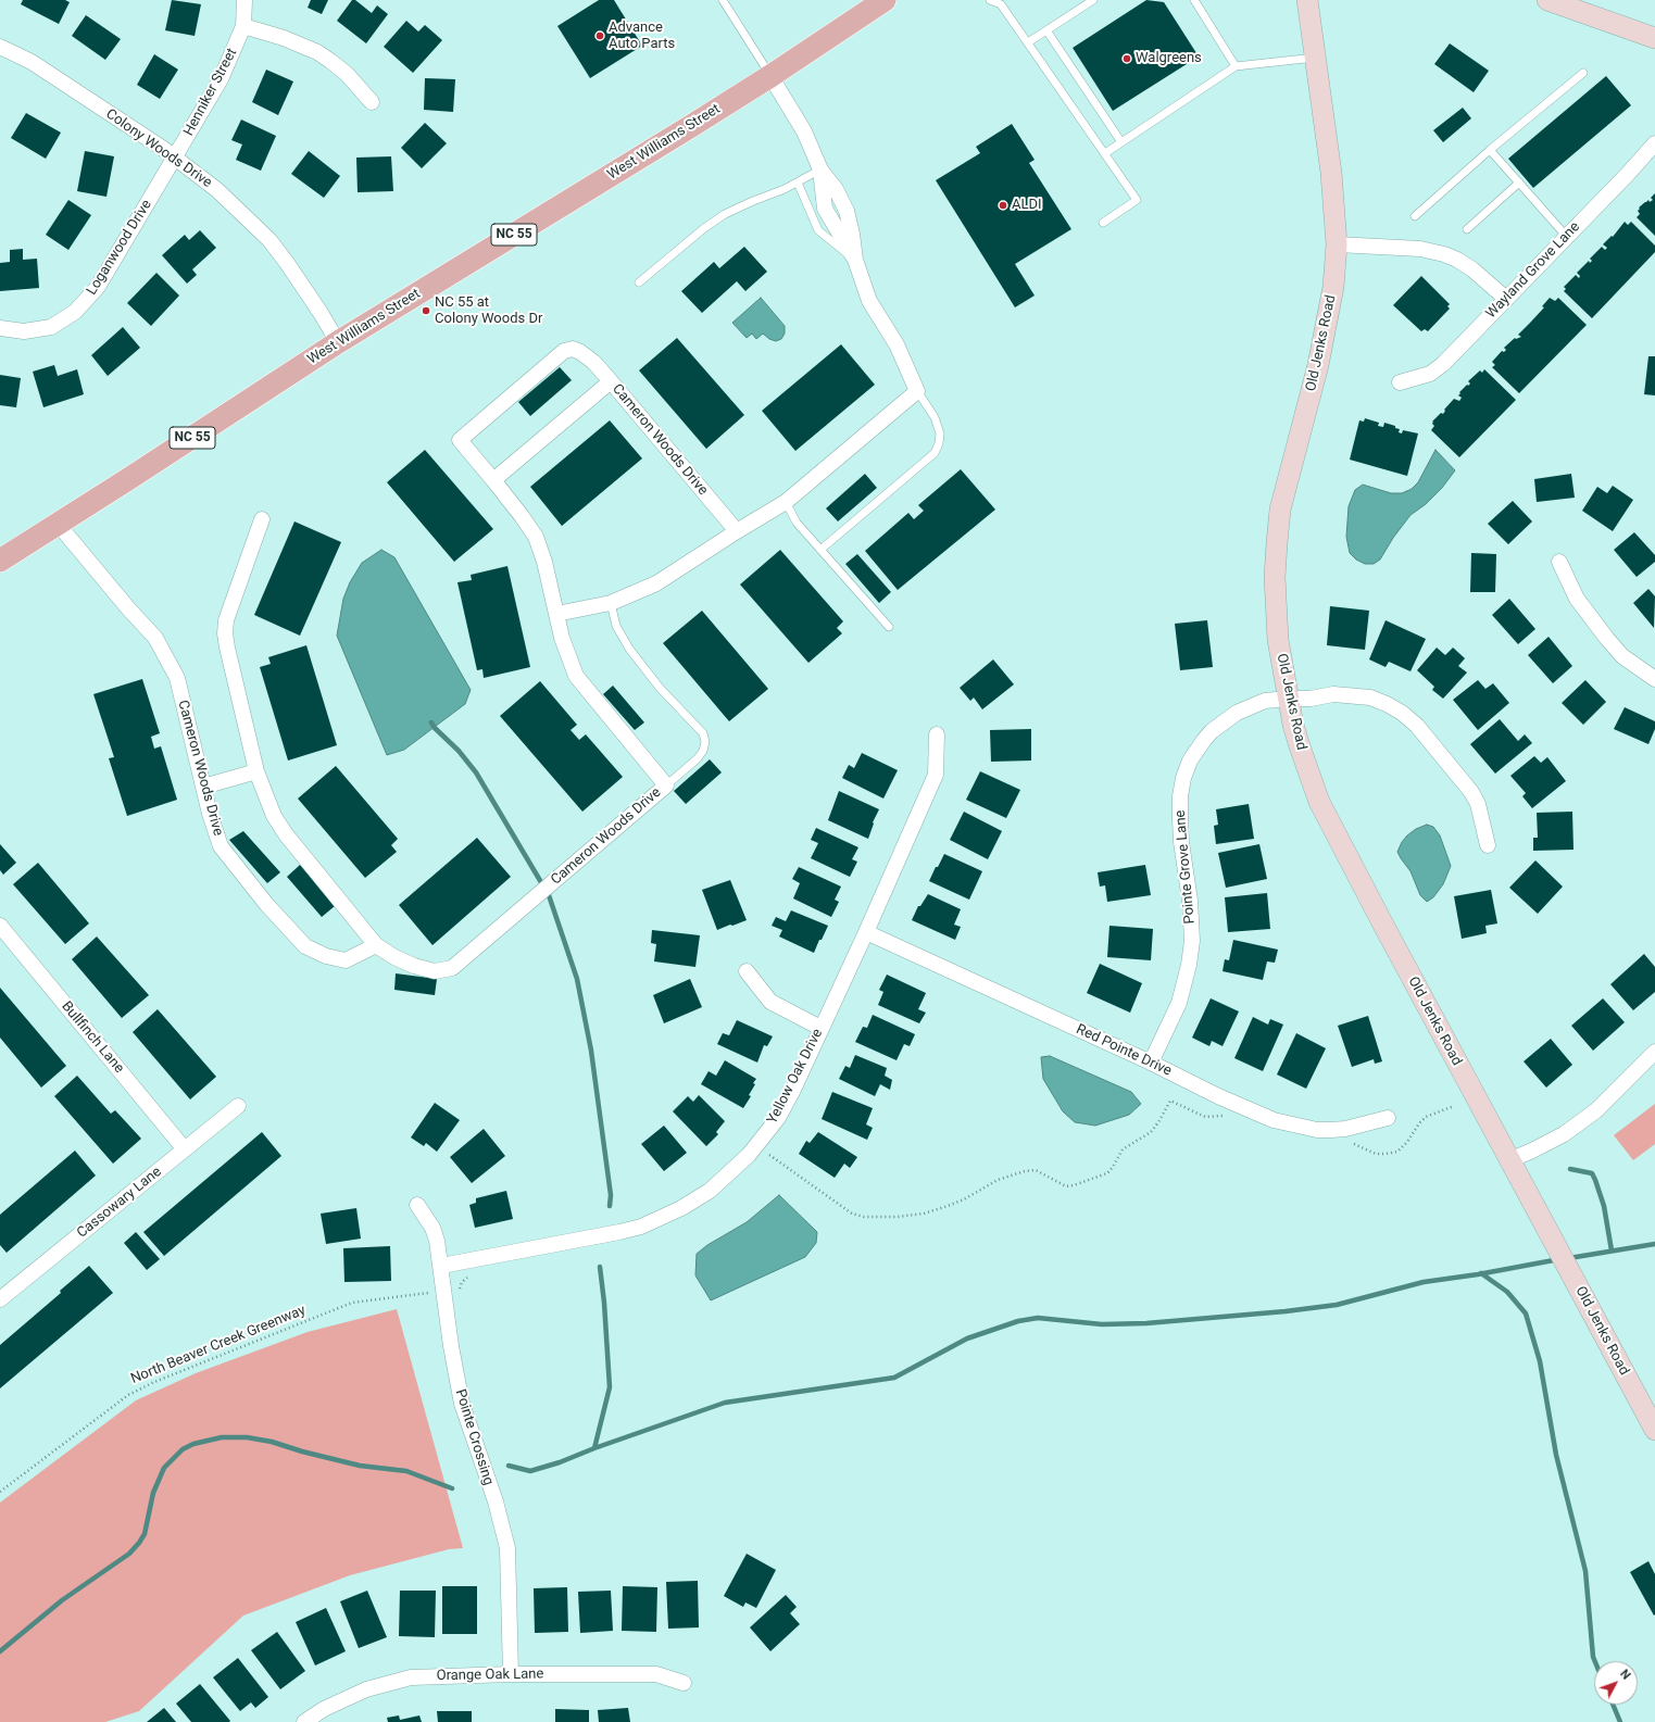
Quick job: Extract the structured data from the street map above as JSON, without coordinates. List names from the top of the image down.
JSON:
{
  "streets": {
    "main road": ["West Williams Street", "NC 55"],
    "street": [
      "Henniker Street",
      "Colony Woods Drive",
      "Loganwood Drive",
      "Wayland Grove Lane",
      "Old Jenks Road",
      "Cameron Woods Drive",
      "Pointe Grove Lane",
      "Bullfinch Lane",
      "Red Pointe Drive",
      "Yellow Oak Drive",
      "Cassowary Lane",
      "Pointe Crossing",
      "Orange Oak Lane"
    ],
    "path": ["North Beaver Creek Greenway"]
  },
  "crossings": [
    ["Henniker Street", "Colony Woods Drive"],
    ["Henniker Street", "Loganwood Drive"],
    ["West Williams Street", "Colony Woods Drive"],
    ["West Williams Street", "Cameron Woods Drive"],
    ["Colony Woods Drive", "Loganwood Drive"],
    ["Old Jenks Road", "Pointe Grove Lane"],
    ["Pointe Grove Lane", "Red Pointe Drive"],
    ["Bullfinch Lane", "Cassowary Lane"],
    ["Red Pointe Drive", "Yellow Oak Drive"],
    ["Yellow Oak Drive", "Pointe Crossing"],
    ["Pointe Crossing", "Orange Oak Lane"]
  ],
  "places": [
    "Advance Auto Parts",
    "Walgreens",
    "ALDI",
    "NC 55 at Colony Woods Dr"
  ],
  "north": "top right"
}
